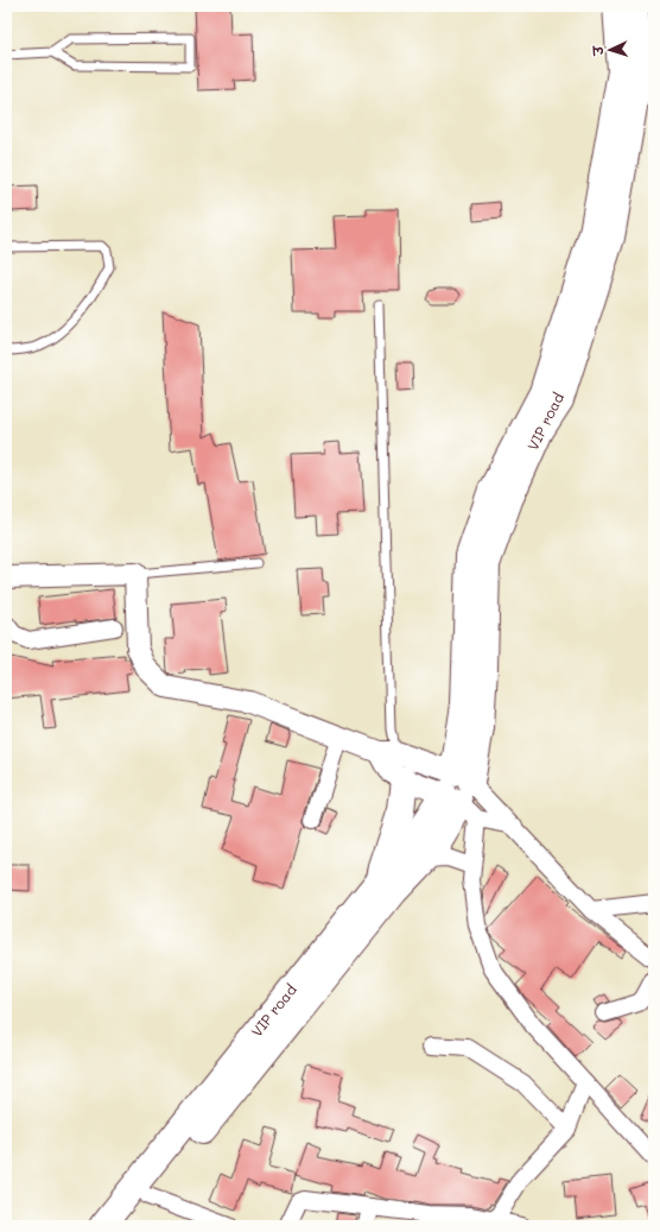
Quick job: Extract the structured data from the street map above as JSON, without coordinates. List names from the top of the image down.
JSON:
{
  "streets": {
    "main road": ["VIP road"]
  },
  "north": "left"
}
